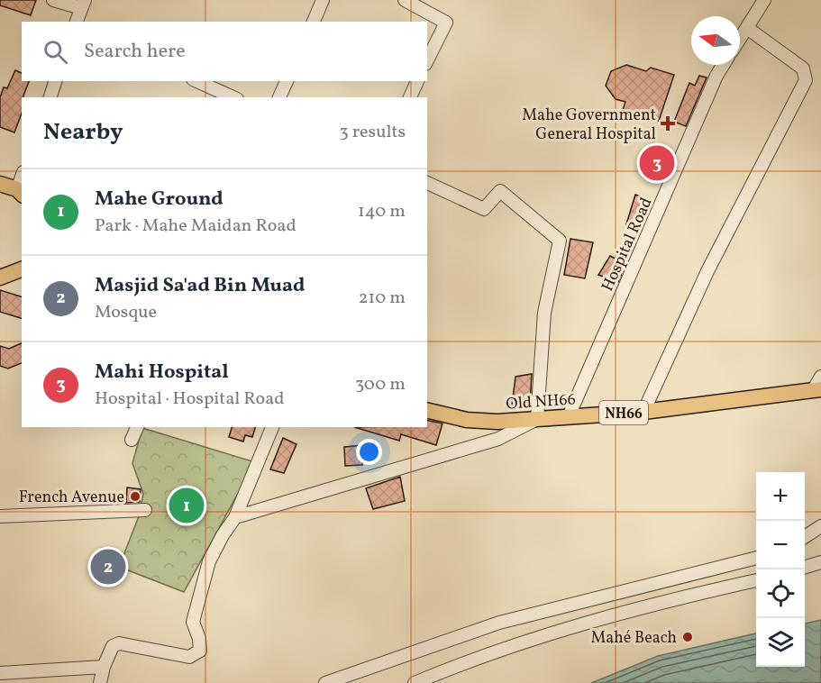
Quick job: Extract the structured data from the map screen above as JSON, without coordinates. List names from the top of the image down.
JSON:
{
  "streets": {
    "main road": ["Old NH66", "NH66"],
    "street": ["Hospital Road"]
  },
  "crossings": [
    ["Hospital Road", "Old NH66"]
  ],
  "places": {
    "health": ["Mahe Government General Hospital"],
    "other": ["French Avenue", "Mahé Beach"]
  },
  "north": "left",
  "page": {
    "search": "Search here",
    "heading": ["Nearby", "3 results"],
    "pins": ["3", "1", "2"],
    "list": [
      {
        "mark": "1",
        "name": "Mahe Ground",
        "note": "Park · Mahe Maidan Road",
        "value": "140 m"
      },
      {
        "mark": "2",
        "name": "Masjid Sa'ad Bin Muad",
        "note": "Mosque",
        "value": "210 m"
      },
      {
        "mark": "3",
        "name": "Mahi Hospital",
        "note": "Hospital · Hospital Road",
        "value": "300 m"
      }
    ],
    "map_buttons": ["+", "−"]
  }
}
